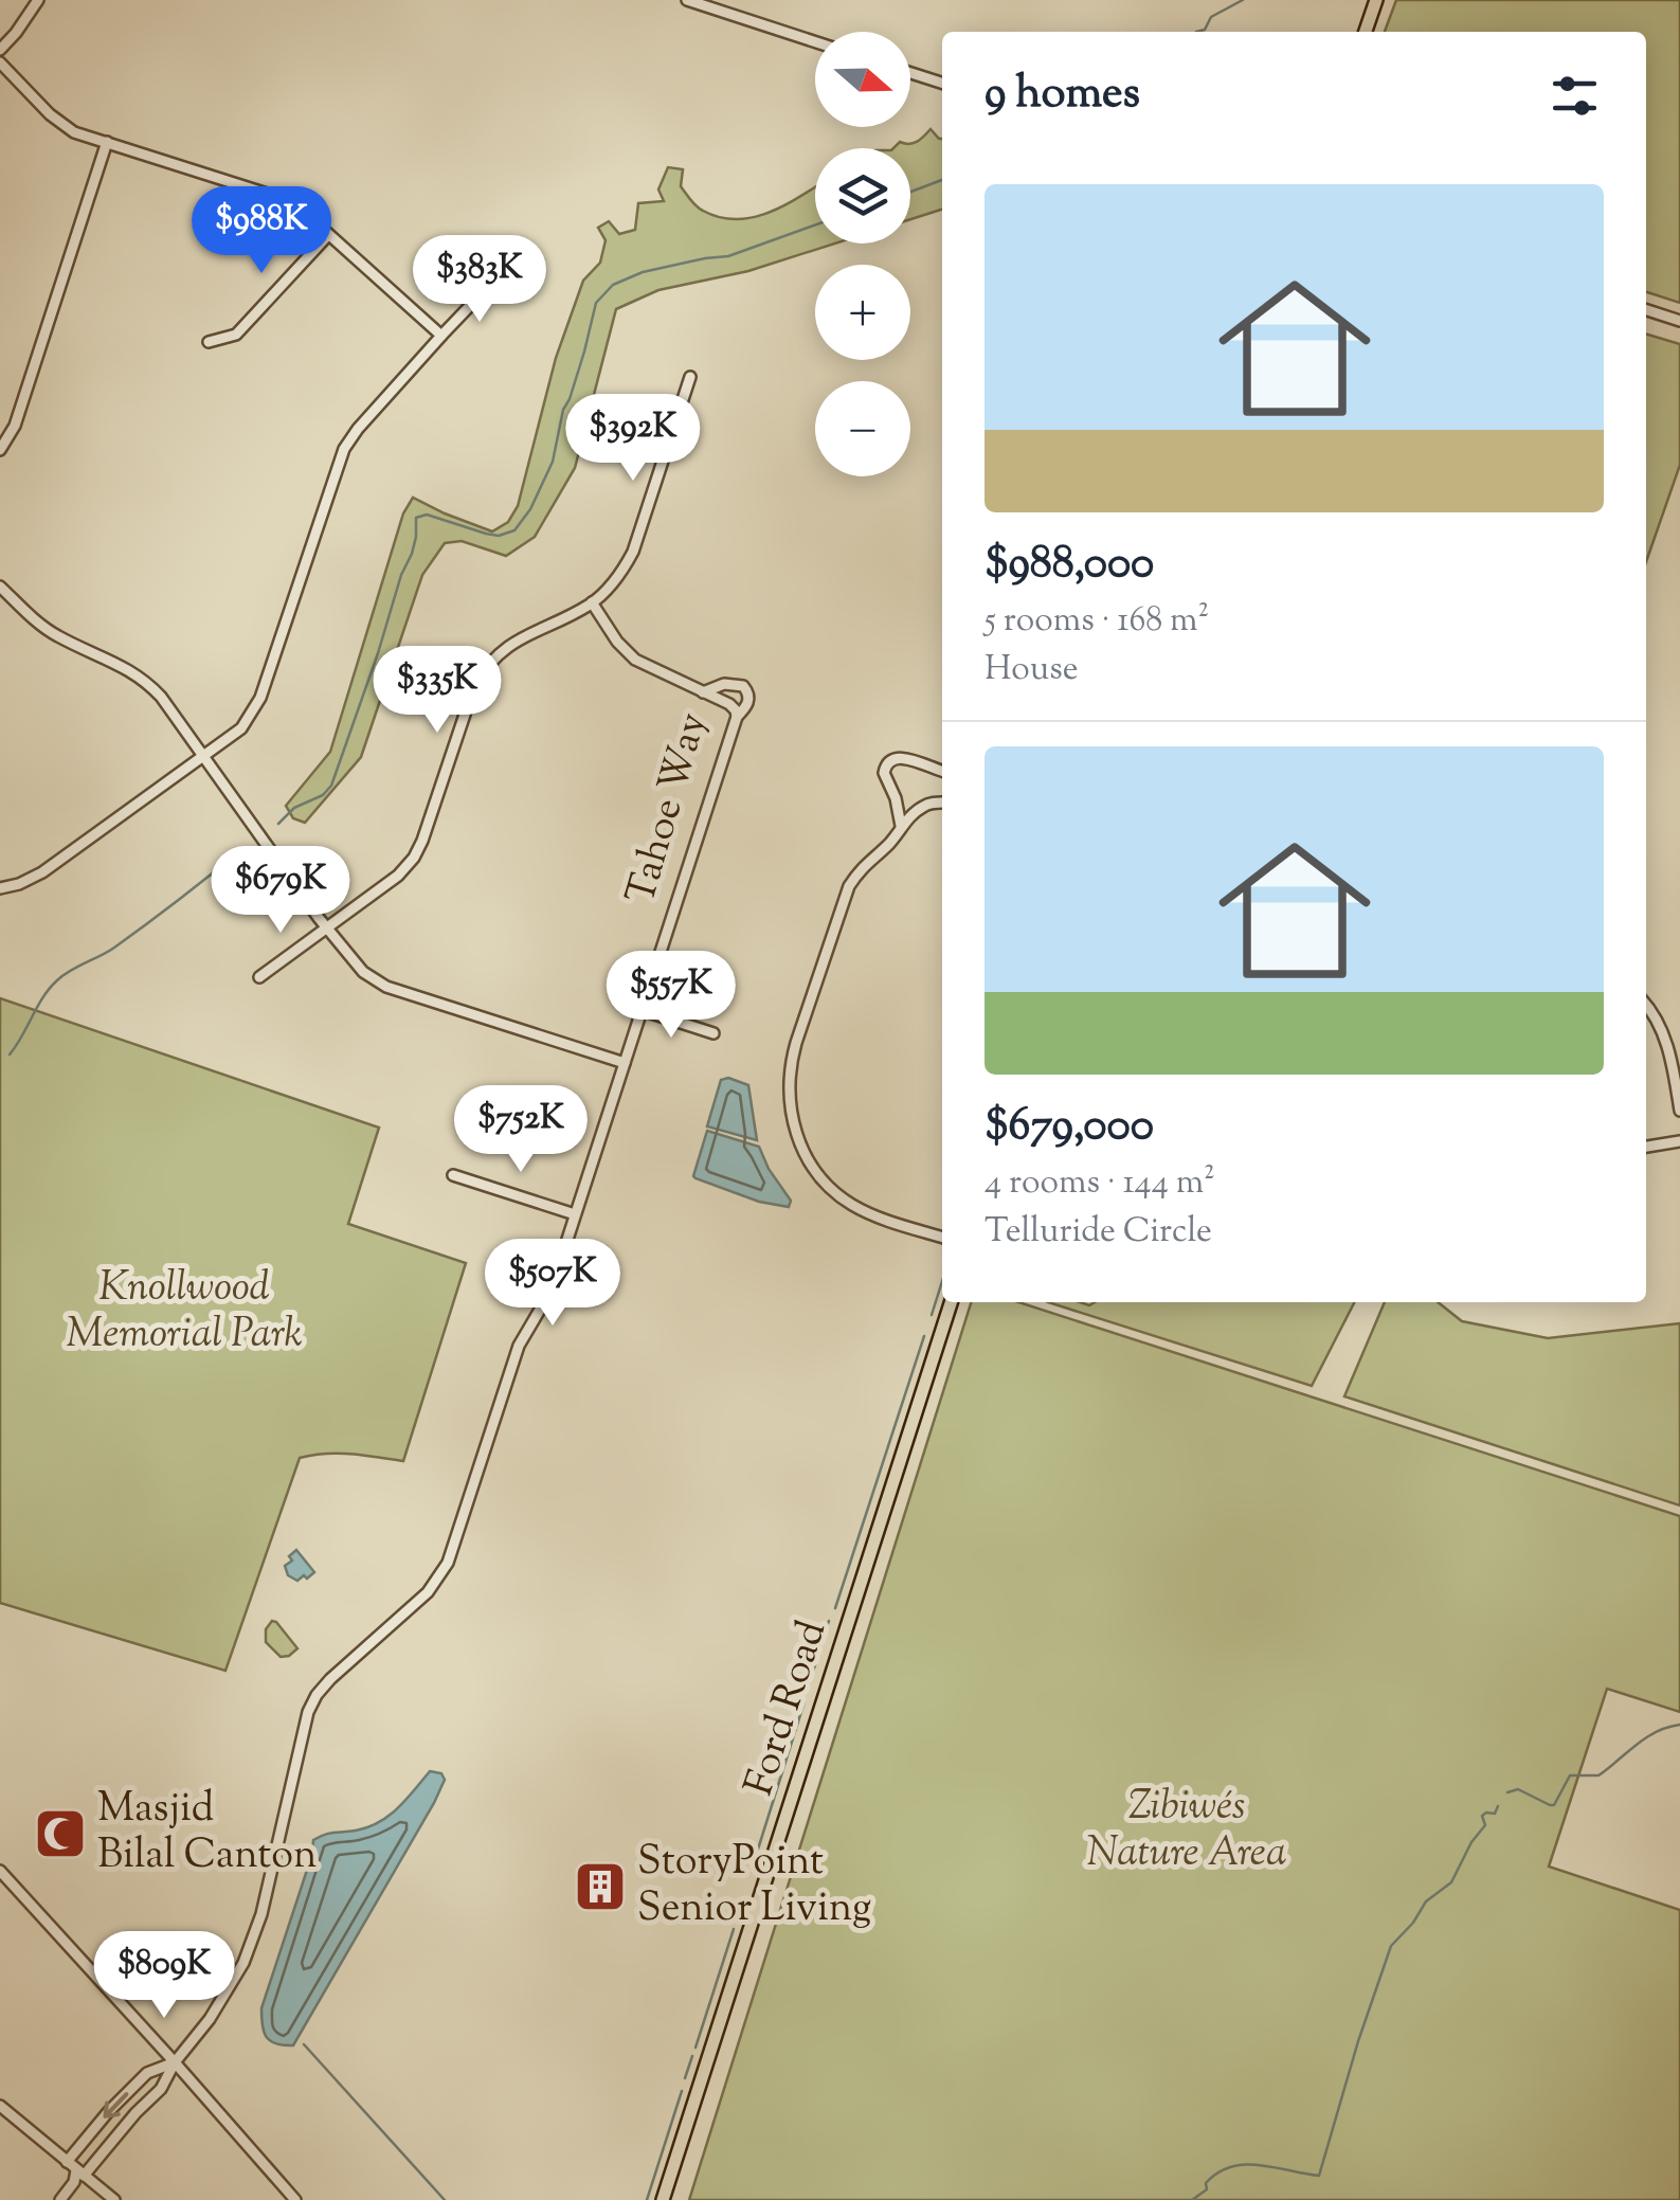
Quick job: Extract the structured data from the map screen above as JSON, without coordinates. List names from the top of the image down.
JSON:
{
  "streets": {
    "main road": ["Ford Road"],
    "street": ["Tahoe Way"]
  },
  "parks": ["Knollwood Memorial Park", "Zibiwés Nature Area"],
  "places": {
    "mosque": ["Masjid Bilal Canton"],
    "building": ["StoryPoint Senior Living"]
  },
  "north": "right",
  "page": {
    "map_buttons": ["+", "−"],
    "heading": "9 homes",
    "list": [
      {
        "name": "$988,000",
        "note": "5 rooms · 168 m² · House"
      },
      {
        "name": "$679,000",
        "note": "4 rooms · 144 m² · Telluride Circle"
      }
    ],
    "price": [
      "$988K",
      "$383K",
      "$392K",
      "$335K",
      "$679K",
      "$557K",
      "$752K",
      "$507K",
      "$809K"
    ]
  }
}
